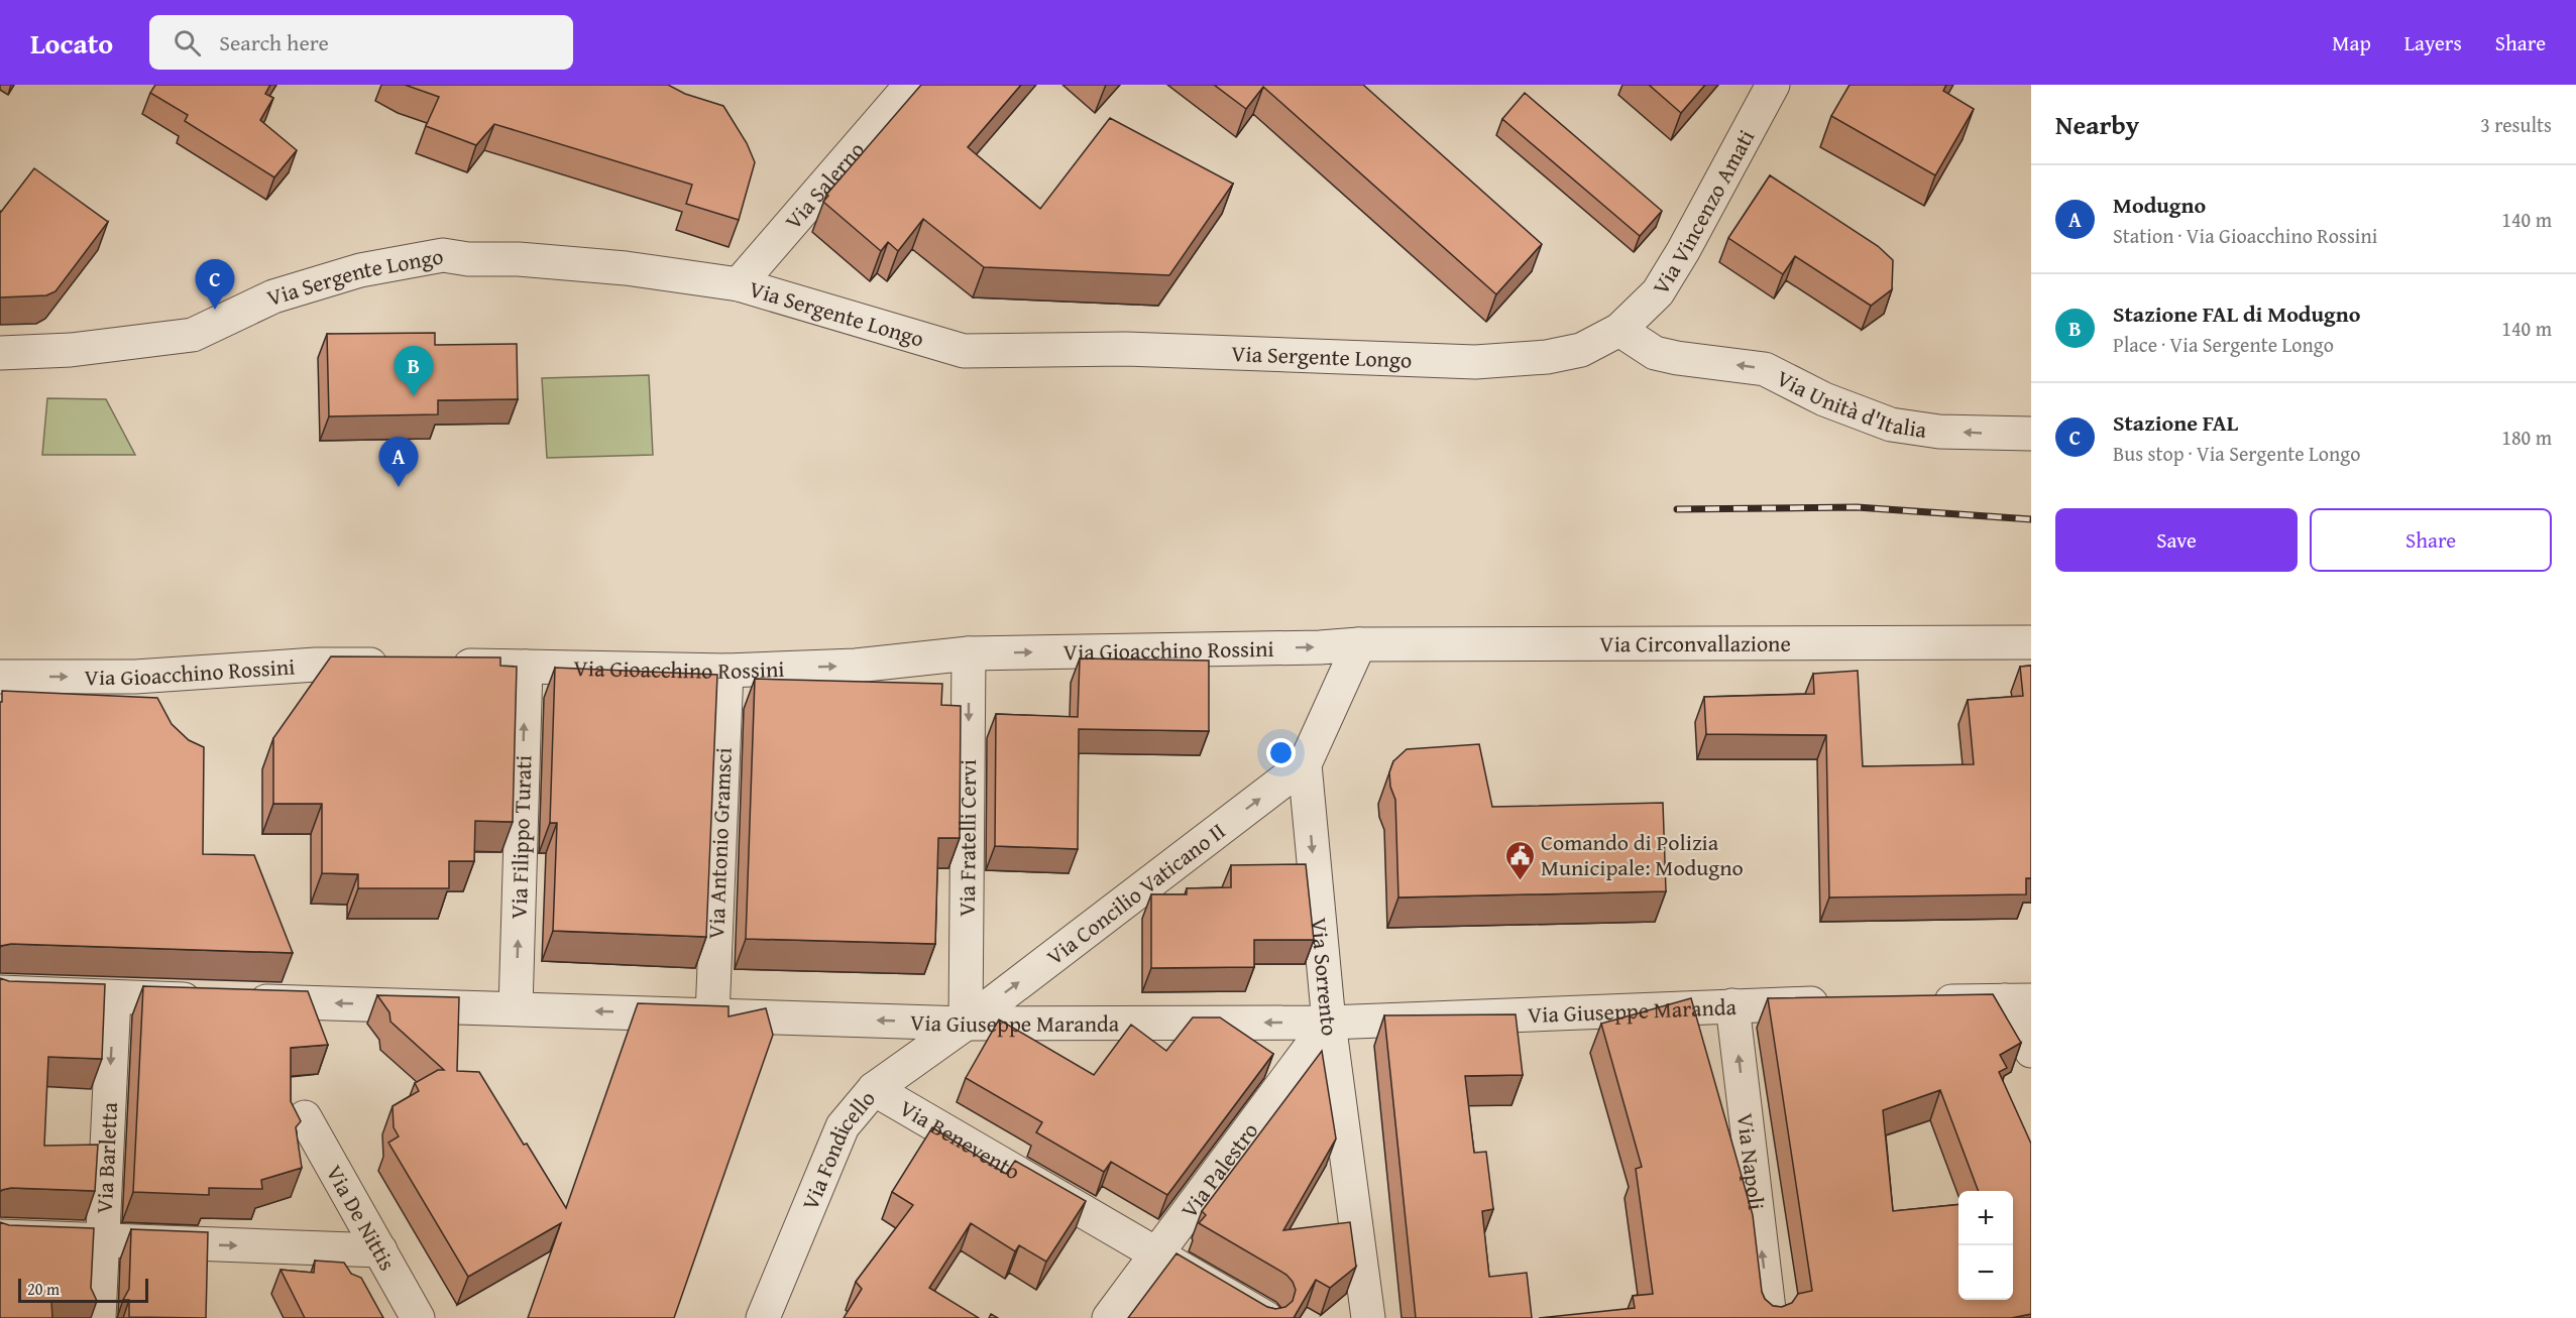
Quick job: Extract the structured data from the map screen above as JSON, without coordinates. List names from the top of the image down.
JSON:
{
  "streets": {
    "street": [
      "Via Salerno",
      "Via Vincenzo Amati",
      "Via Sergente Longo",
      "Via Unità d'Italia",
      "Via Circonvallazione",
      "Via Gioacchino Rossini",
      "Via Filippo Turati",
      "Via Fratelli Cervi",
      "Via Antonio Gramsci",
      "Via Concilio Vaticano II",
      "Via Sorrento",
      "Via Giuseppe Maranda",
      "Via Benevento",
      "Via Fondicello",
      "Via Barletta",
      "Via Napoli",
      "Via Palestro",
      "Via De Nittis"
    ]
  },
  "crossings": [
    ["Via Salerno", "Via Sergente Longo"],
    ["Via Vincenzo Amati", "Via Sergente Longo"],
    ["Via Vincenzo Amati", "Via Unità d'Italia"],
    ["Via Sergente Longo", "Via Unità d'Italia"],
    ["Via Circonvallazione", "Via Gioacchino Rossini"],
    ["Via Circonvallazione", "Via Sorrento"],
    ["Via Gioacchino Rossini", "Via Filippo Turati"],
    ["Via Gioacchino Rossini", "Via Fratelli Cervi"],
    ["Via Gioacchino Rossini", "Via Antonio Gramsci"],
    ["Via Gioacchino Rossini", "Via Sorrento"],
    ["Via Filippo Turati", "Via Giuseppe Maranda"],
    ["Via Fratelli Cervi", "Via Concilio Vaticano II"],
    ["Via Fratelli Cervi", "Via Giuseppe Maranda"],
    ["Via Fratelli Cervi", "Via Fondicello"],
    ["Via Antonio Gramsci", "Via Giuseppe Maranda"],
    ["Via Concilio Vaticano II", "Via Sorrento"],
    ["Via Concilio Vaticano II", "Via Giuseppe Maranda"],
    ["Via Concilio Vaticano II", "Via Fondicello"],
    ["Via Sorrento", "Via Giuseppe Maranda"],
    ["Via Sorrento", "Via Palestro"],
    ["Via Giuseppe Maranda", "Via Fondicello"],
    ["Via Giuseppe Maranda", "Via Barletta"],
    ["Via Giuseppe Maranda", "Via Napoli"],
    ["Via Giuseppe Maranda", "Via Palestro"],
    ["Via Benevento", "Via Fondicello"],
    ["Via Benevento", "Via Palestro"]
  ],
  "one_way": [
    "Via Unità d'Italia",
    "Via Gioacchino Rossini",
    "Via Filippo Turati",
    "Via Fratelli Cervi",
    "Via Concilio Vaticano II",
    "Via Sorrento",
    "Via Giuseppe Maranda",
    "Via Barletta",
    "Via Napoli"
  ],
  "places": {
    "public building": ["Comando di Polizia Municipale: Modugno"]
  },
  "scale_bar": "20 m",
  "page": {
    "header": "Locato",
    "search": "Search here",
    "nav": ["Map", "Layers", "Share"],
    "heading": ["Nearby", "3 results"],
    "list": [
      {
        "mark": "A",
        "name": "Modugno",
        "note": "Station · Via Gioacchino Rossini",
        "value": "140 m"
      },
      {
        "mark": "B",
        "name": "Stazione FAL di Modugno",
        "note": "Place · Via Sergente Longo",
        "value": "140 m"
      },
      {
        "mark": "C",
        "name": "Stazione FAL",
        "note": "Bus stop · Via Sergente Longo",
        "value": "180 m"
      }
    ],
    "pins": ["C", "B", "A"],
    "buttons": ["Save", "Share"],
    "map_buttons": ["+", "−"],
    "scale": "20 m"
  }
}
